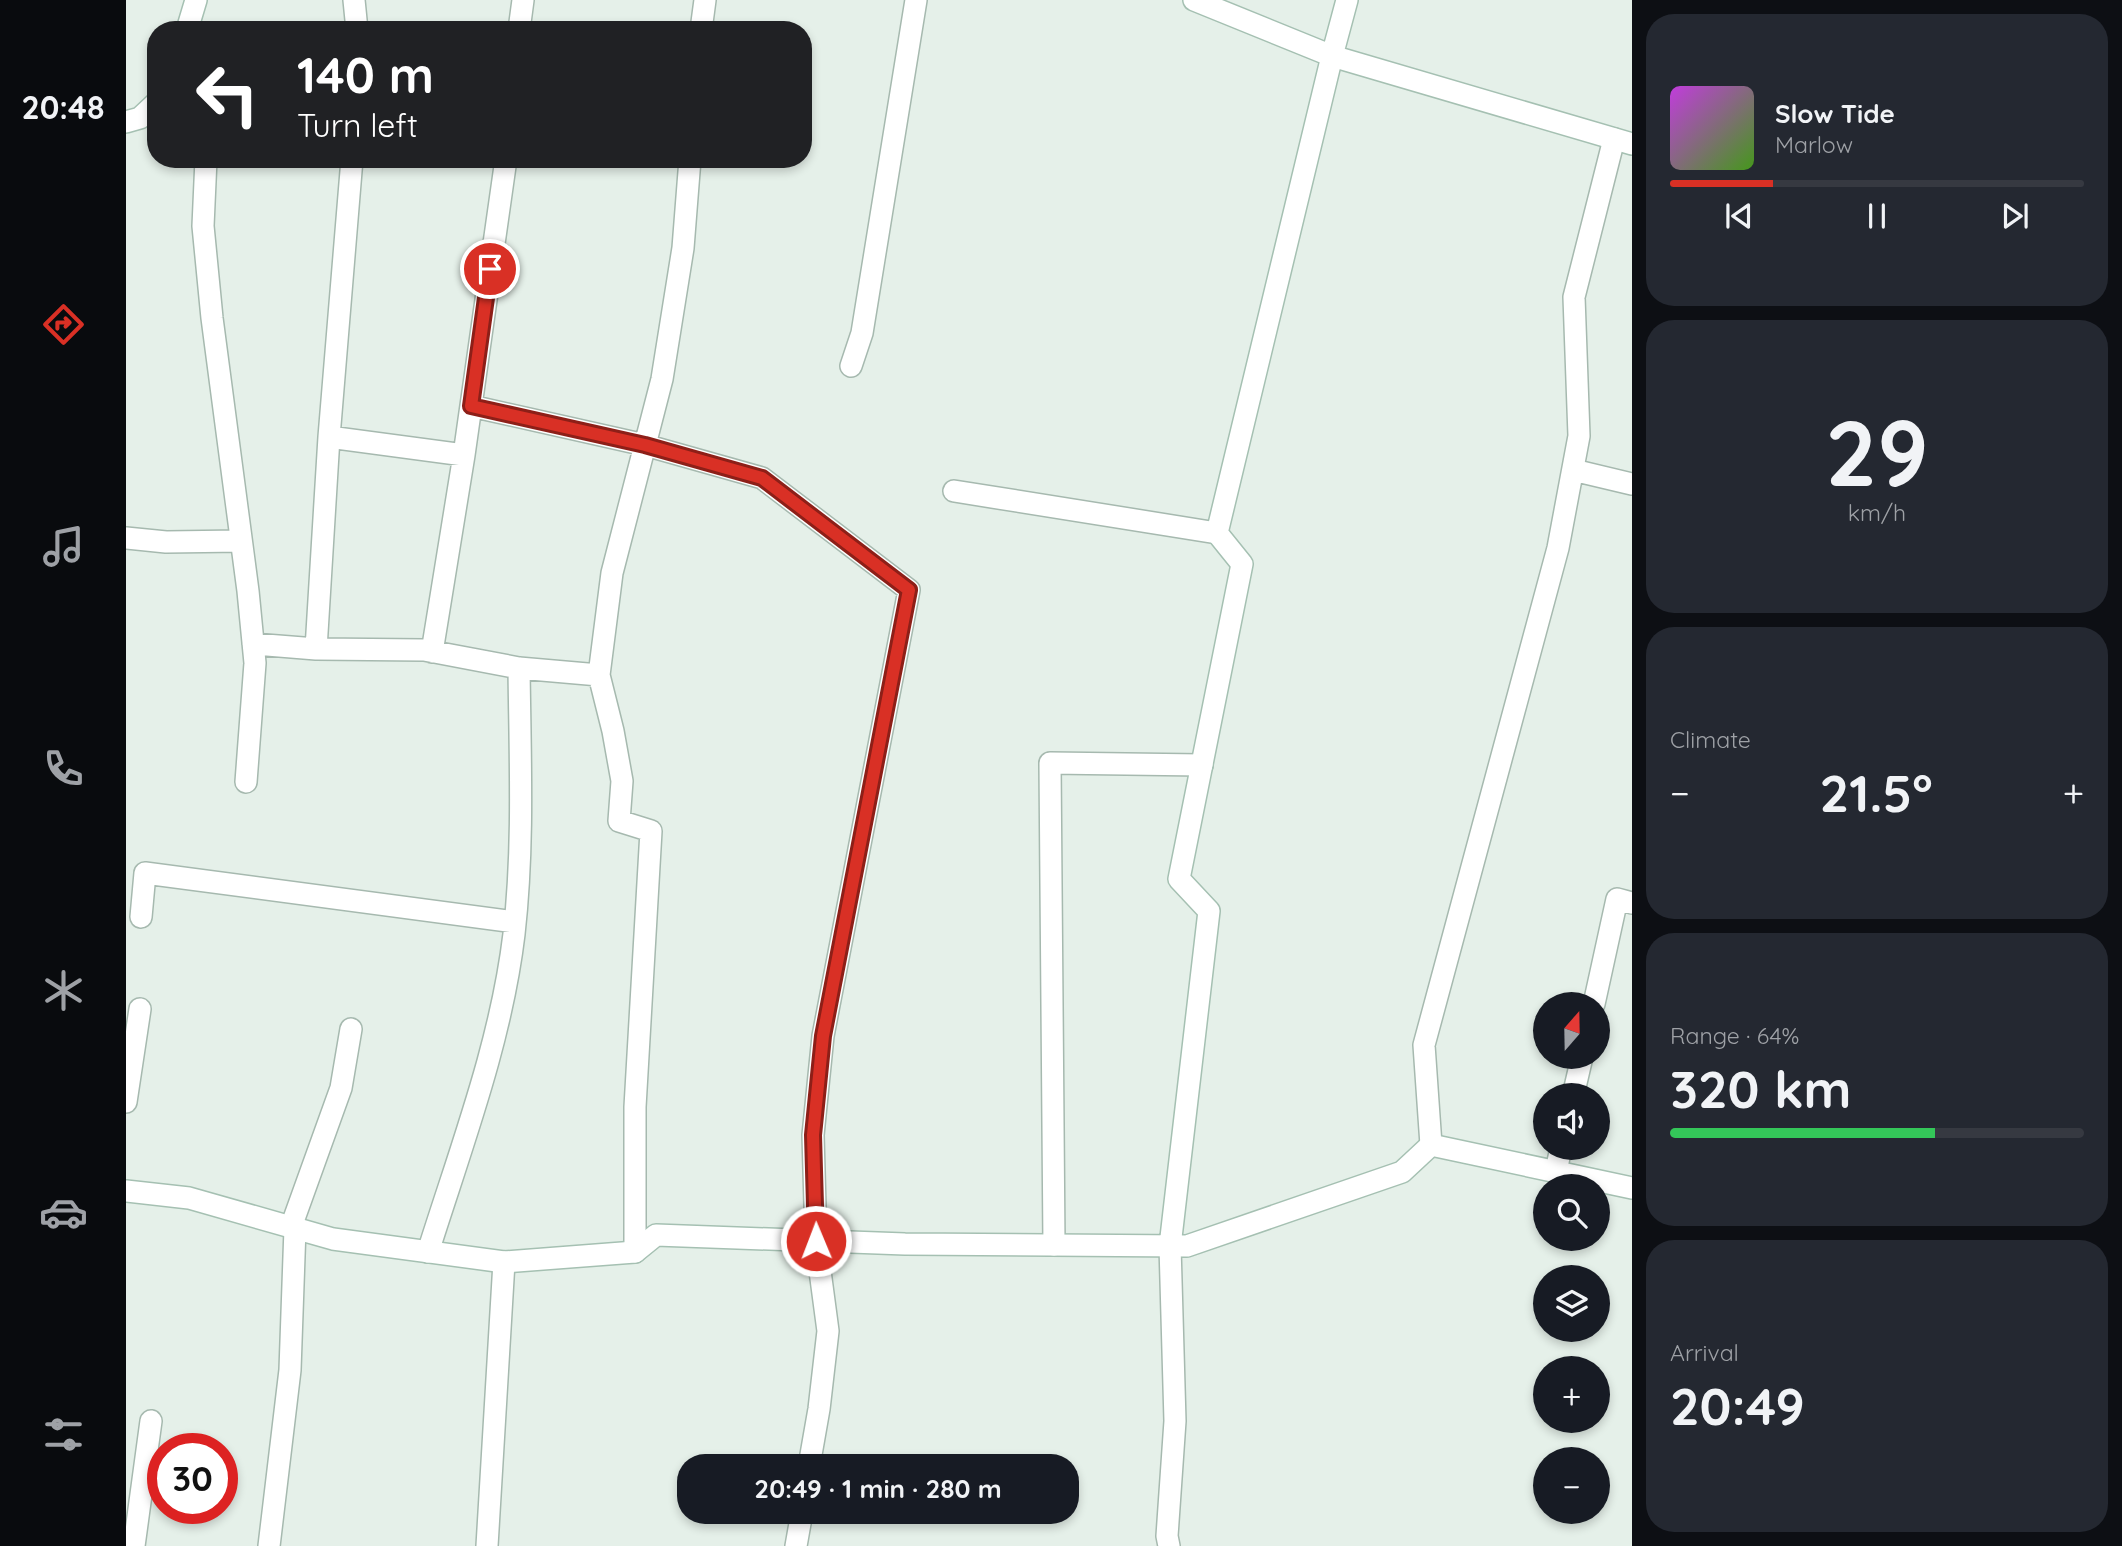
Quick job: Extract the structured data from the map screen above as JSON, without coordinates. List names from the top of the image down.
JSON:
{
  "north": "top",
  "page": {
    "tabs": "20:48",
    "turn": ["140 m", "Turn left"],
    "song": ["Slow Tide", "Marlow"],
    "tile": [
      ["29", "km/h"],
      "Climate",
      ["Range · 64%", "320 km"],
      ["Arrival", "20:49"]
    ],
    "heat": ["−", "21.5°", "+"],
    "map_buttons": ["+", "−"],
    "limit": "30",
    "trip": "20:49 · 1 min · 280 m"
  }
}
